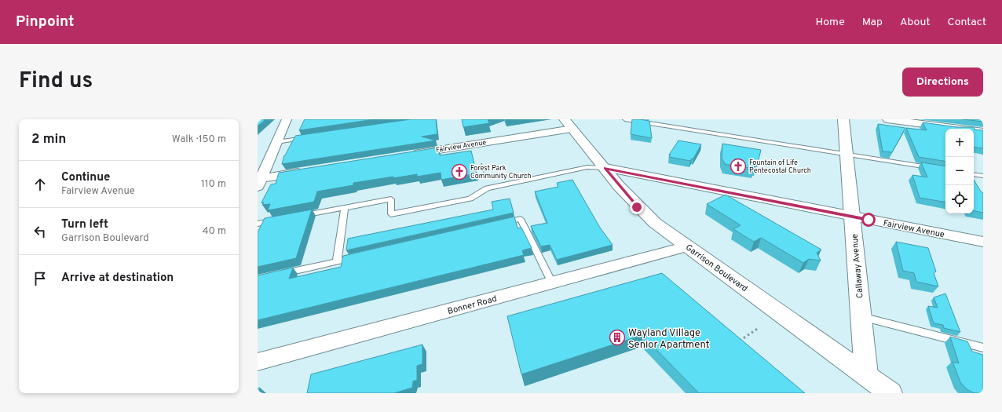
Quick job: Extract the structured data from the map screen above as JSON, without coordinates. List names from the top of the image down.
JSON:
{
  "streets": {
    "main road": ["Callaway Avenue", "Garrison Boulevard"],
    "street": ["Fairview Avenue", "Bonner Road"]
  },
  "crossings": [
    ["Fairview Avenue", "Callaway Avenue"],
    ["Fairview Avenue", "Garrison Boulevard"],
    ["Callaway Avenue", "Garrison Boulevard"],
    ["Garrison Boulevard", "Bonner Road"]
  ],
  "places": {
    "church": ["Fountain of Life Pentecostal Church", "Forest Park Community Church"],
    "building": ["Wayland Village Senior Apartment"]
  },
  "page": {
    "header": "Pinpoint",
    "nav": [
      "Home",
      "Map",
      "About",
      "Contact"
    ],
    "title": "Find us",
    "buttons": "Directions",
    "heading": ["2 min", "Walk · 150 m"],
    "map_buttons": ["+", "−"],
    "list": [
      ["Continue", "Fairview Avenue", "110 m"],
      ["Turn left", "Garrison Boulevard", "40 m"],
      "Arrive at destination"
    ]
  }
}
